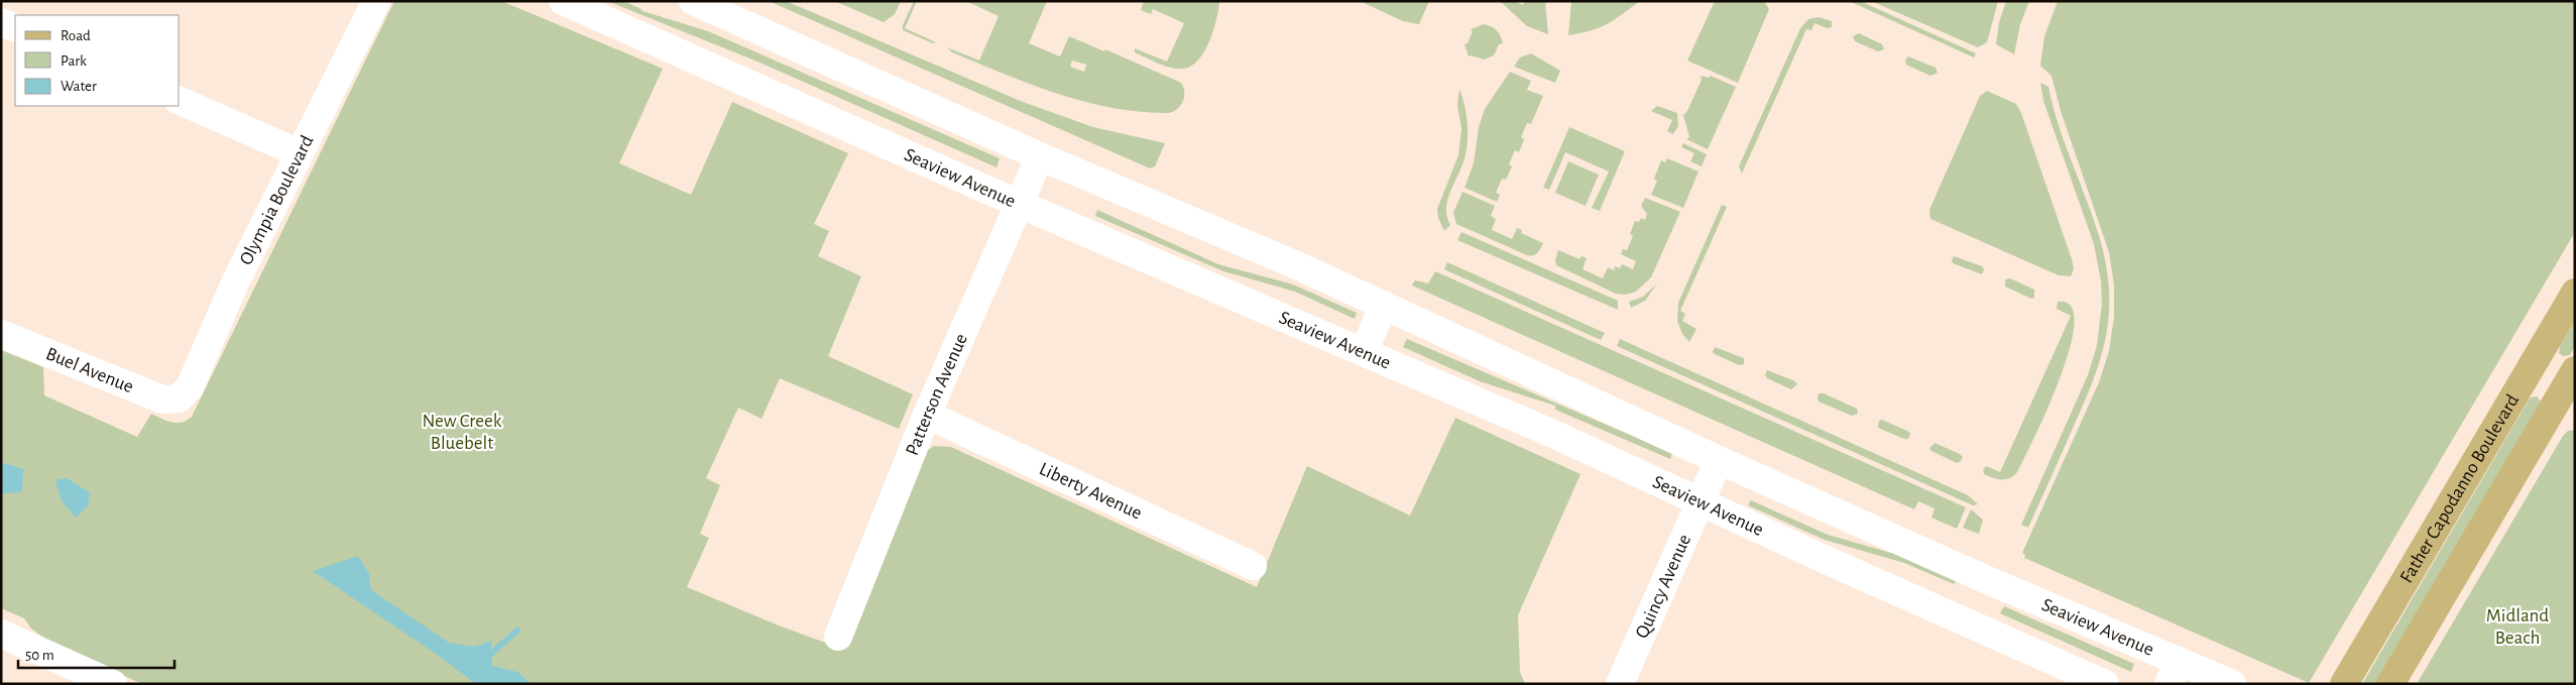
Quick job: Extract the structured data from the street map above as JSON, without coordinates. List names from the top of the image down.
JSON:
{
  "streets": {
    "main road": ["Father Capodanno Boulevard"],
    "street": [
      "Seaview Avenue",
      "Olympia Boulevard",
      "Buel Avenue",
      "Patterson Avenue",
      "Liberty Avenue",
      "Quincy Avenue"
    ]
  },
  "crossings": [
    ["Seaview Avenue", "Patterson Avenue"],
    ["Seaview Avenue", "Quincy Avenue"],
    ["Olympia Boulevard", "Buel Avenue"],
    ["Patterson Avenue", "Liberty Avenue"]
  ],
  "parks": ["New Creek Bluebelt", "Midland Beach"],
  "legend": ["Road", "Park", "Water"],
  "scale_bar": "50 m"
}
